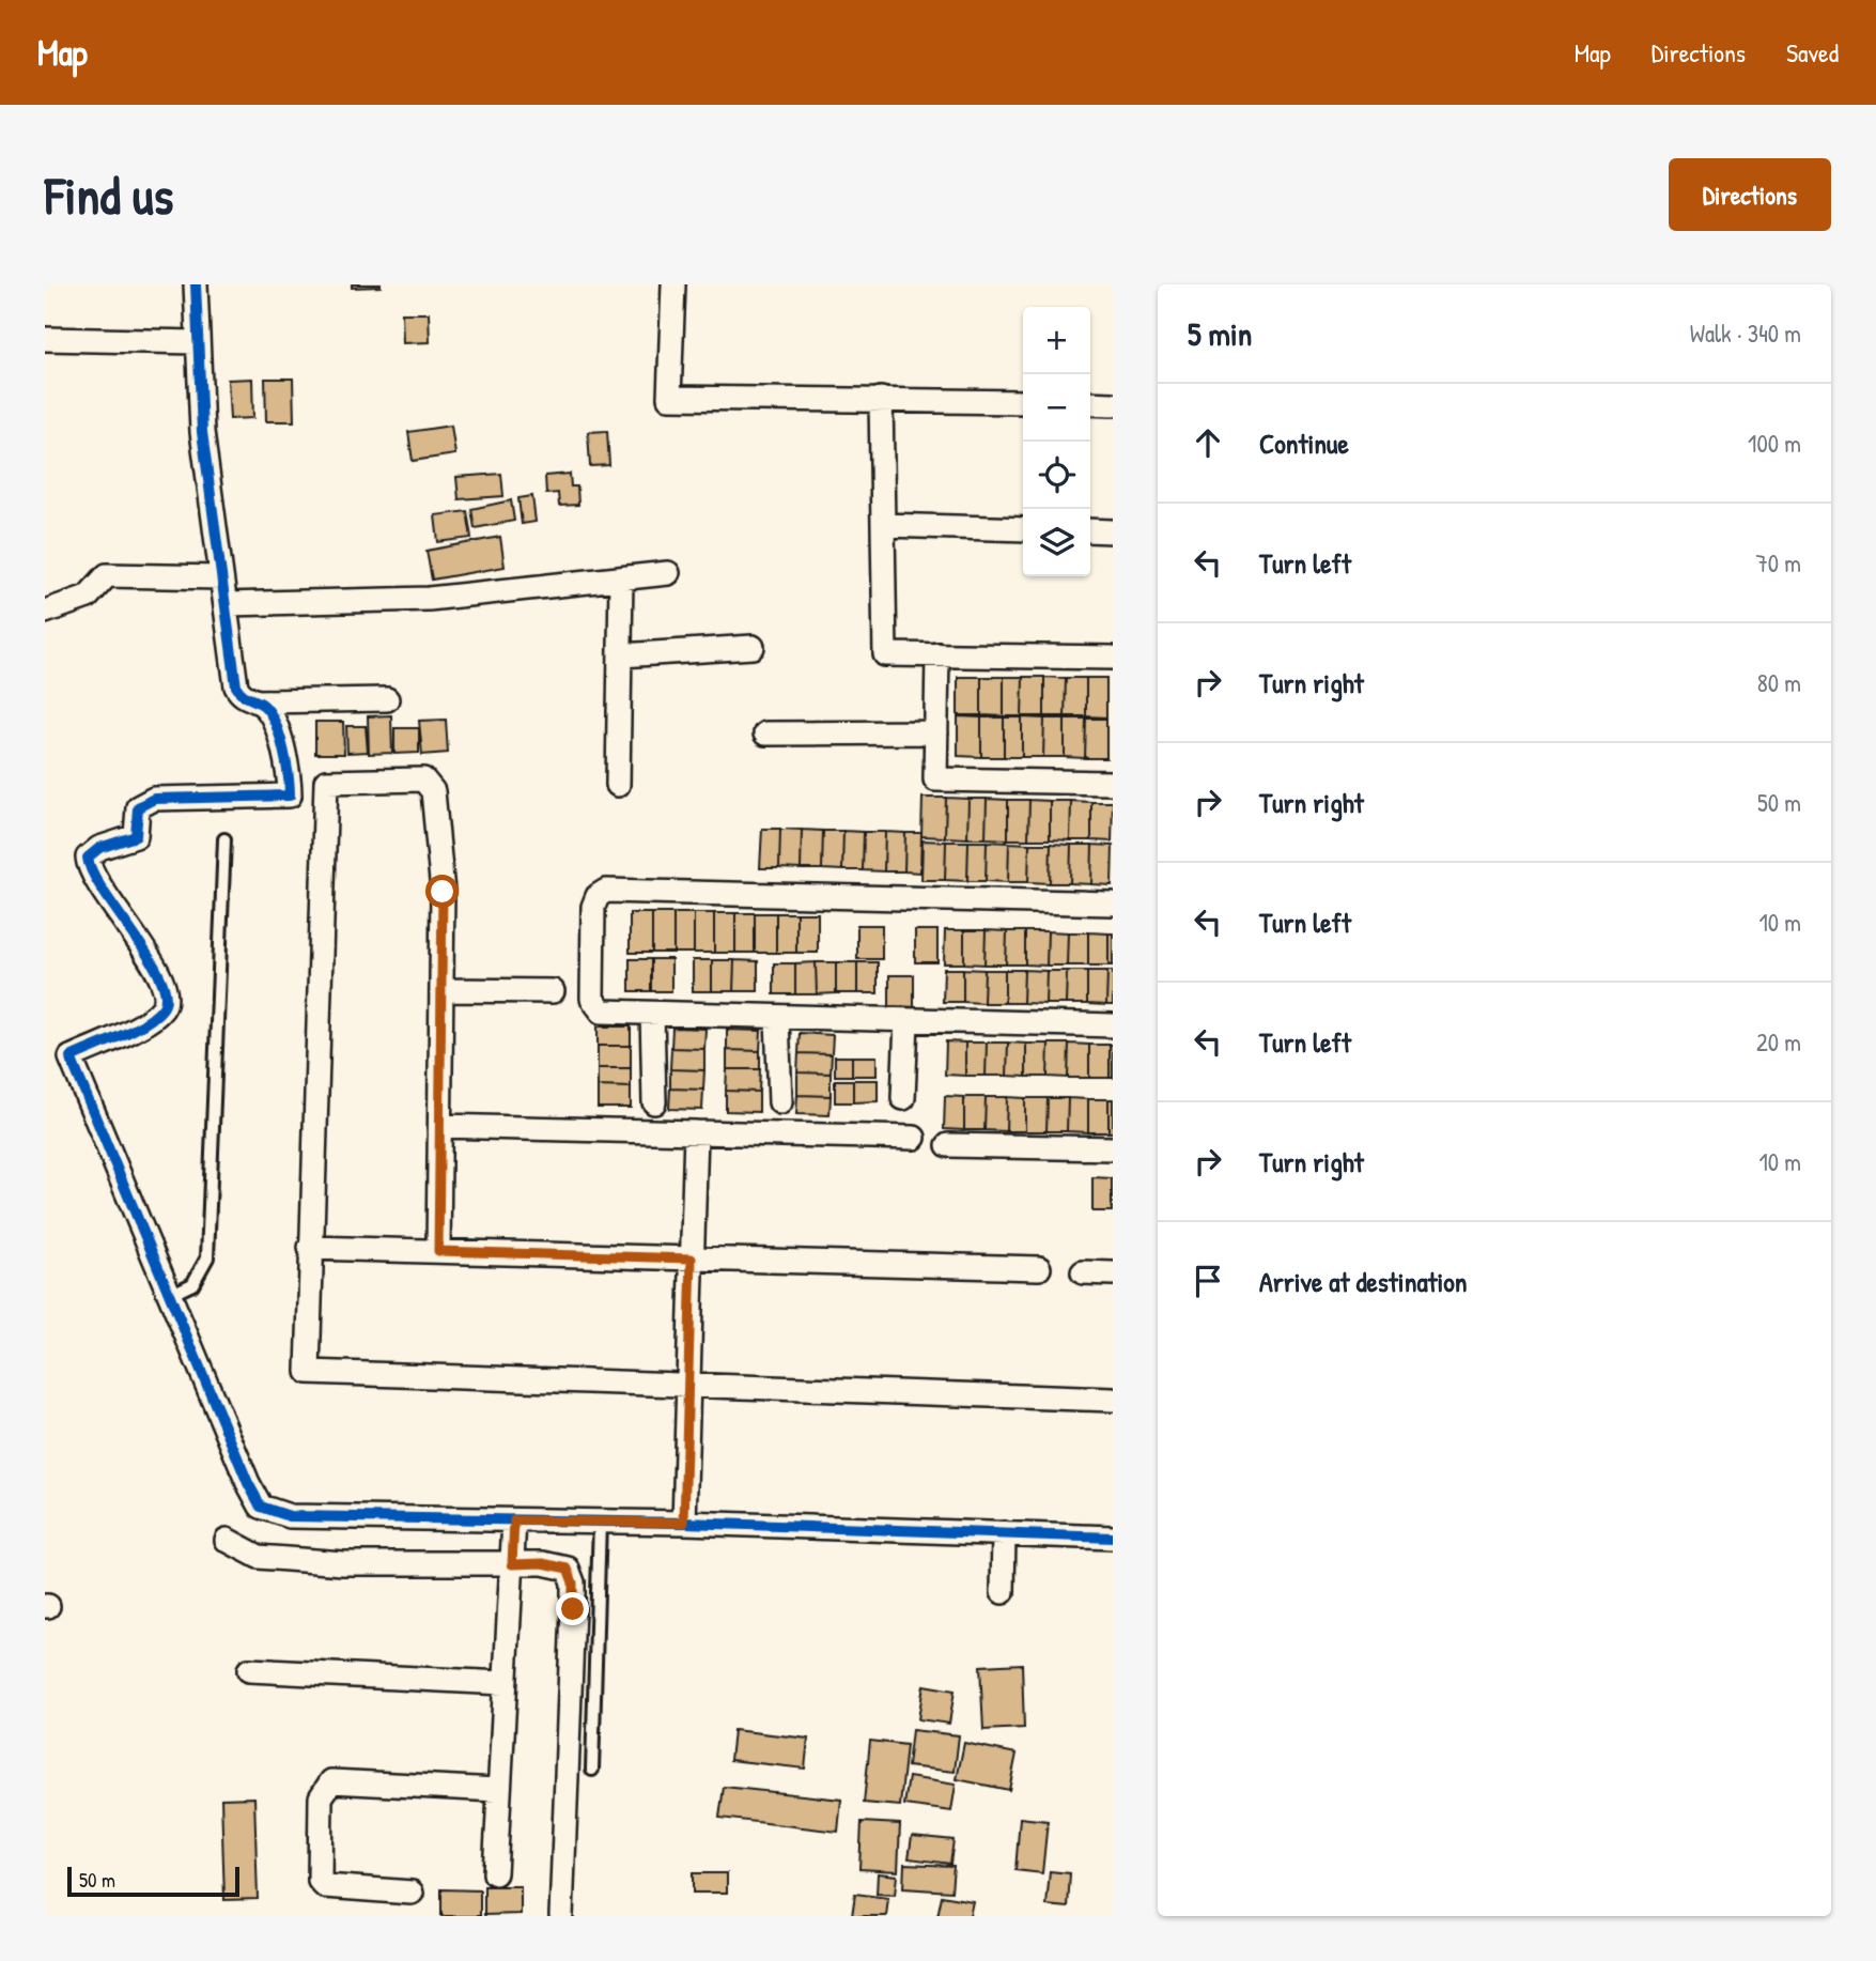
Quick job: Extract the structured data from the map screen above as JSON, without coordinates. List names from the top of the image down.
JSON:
{
  "scale_bar": "50 m",
  "page": {
    "header": "Map",
    "nav": ["Map", "Directions", "Saved"],
    "buttons": "Directions",
    "title": "Find us",
    "heading": ["5 min", "Walk · 340 m"],
    "map_buttons": ["+", "−"],
    "list": [
      ["Continue", "100 m"],
      ["Turn left", "70 m"],
      ["Turn right", "80 m"],
      ["Turn right", "50 m"],
      ["Turn left", "10 m"],
      ["Turn left", "20 m"],
      ["Turn right", "10 m"],
      "Arrive at destination"
    ],
    "scale": "50 m"
  }
}
